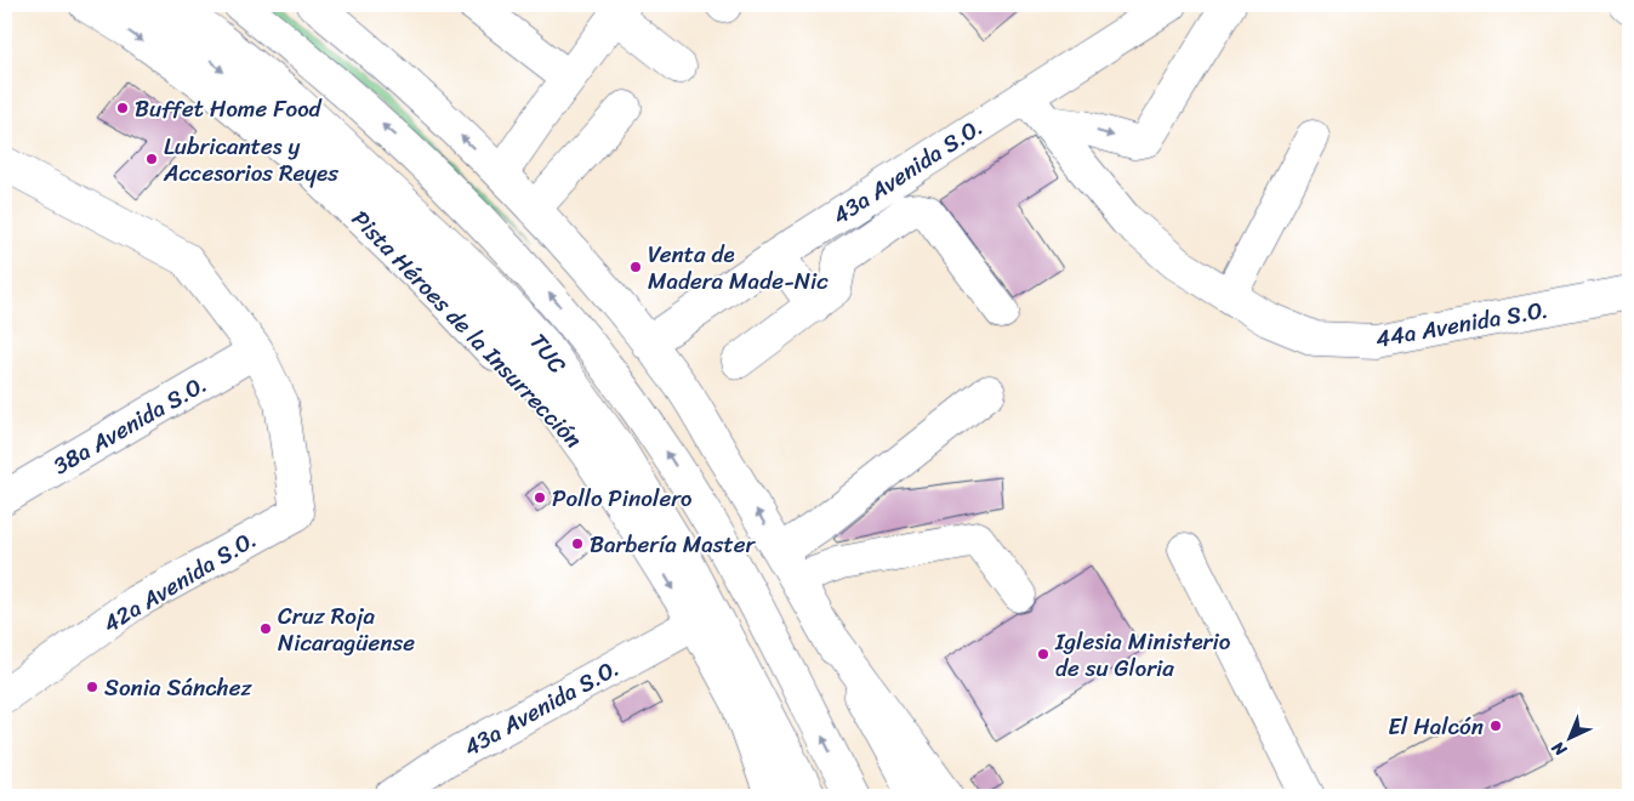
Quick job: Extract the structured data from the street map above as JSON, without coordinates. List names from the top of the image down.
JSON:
{
  "streets": {
    "main road": [
      "43a Avenida S.O.",
      "44a Avenida S.O.",
      "Pista Héroes de la Insurrección",
      "TUC",
      "38a Avenida S.O.",
      "42a Avenida S.O."
    ]
  },
  "crossings": [
    ["43a Avenida S.O.", "44a Avenida S.O."],
    ["43a Avenida S.O.", "Pista Héroes de la Insurrección"],
    ["38a Avenida S.O.", "42a Avenida S.O."]
  ],
  "places": [
    "Buffet Home Food",
    "Lubricantes y Accesorios Reyes",
    "Venta de Madera Made-Nic",
    "Pollo Pinolero",
    "Barbería Master",
    "Cruz Roja Nicaragüense",
    "Iglesia Ministerio de su Gloria",
    "Sonia Sánchez",
    "El Halcón"
  ],
  "north": "bottom left"
}
